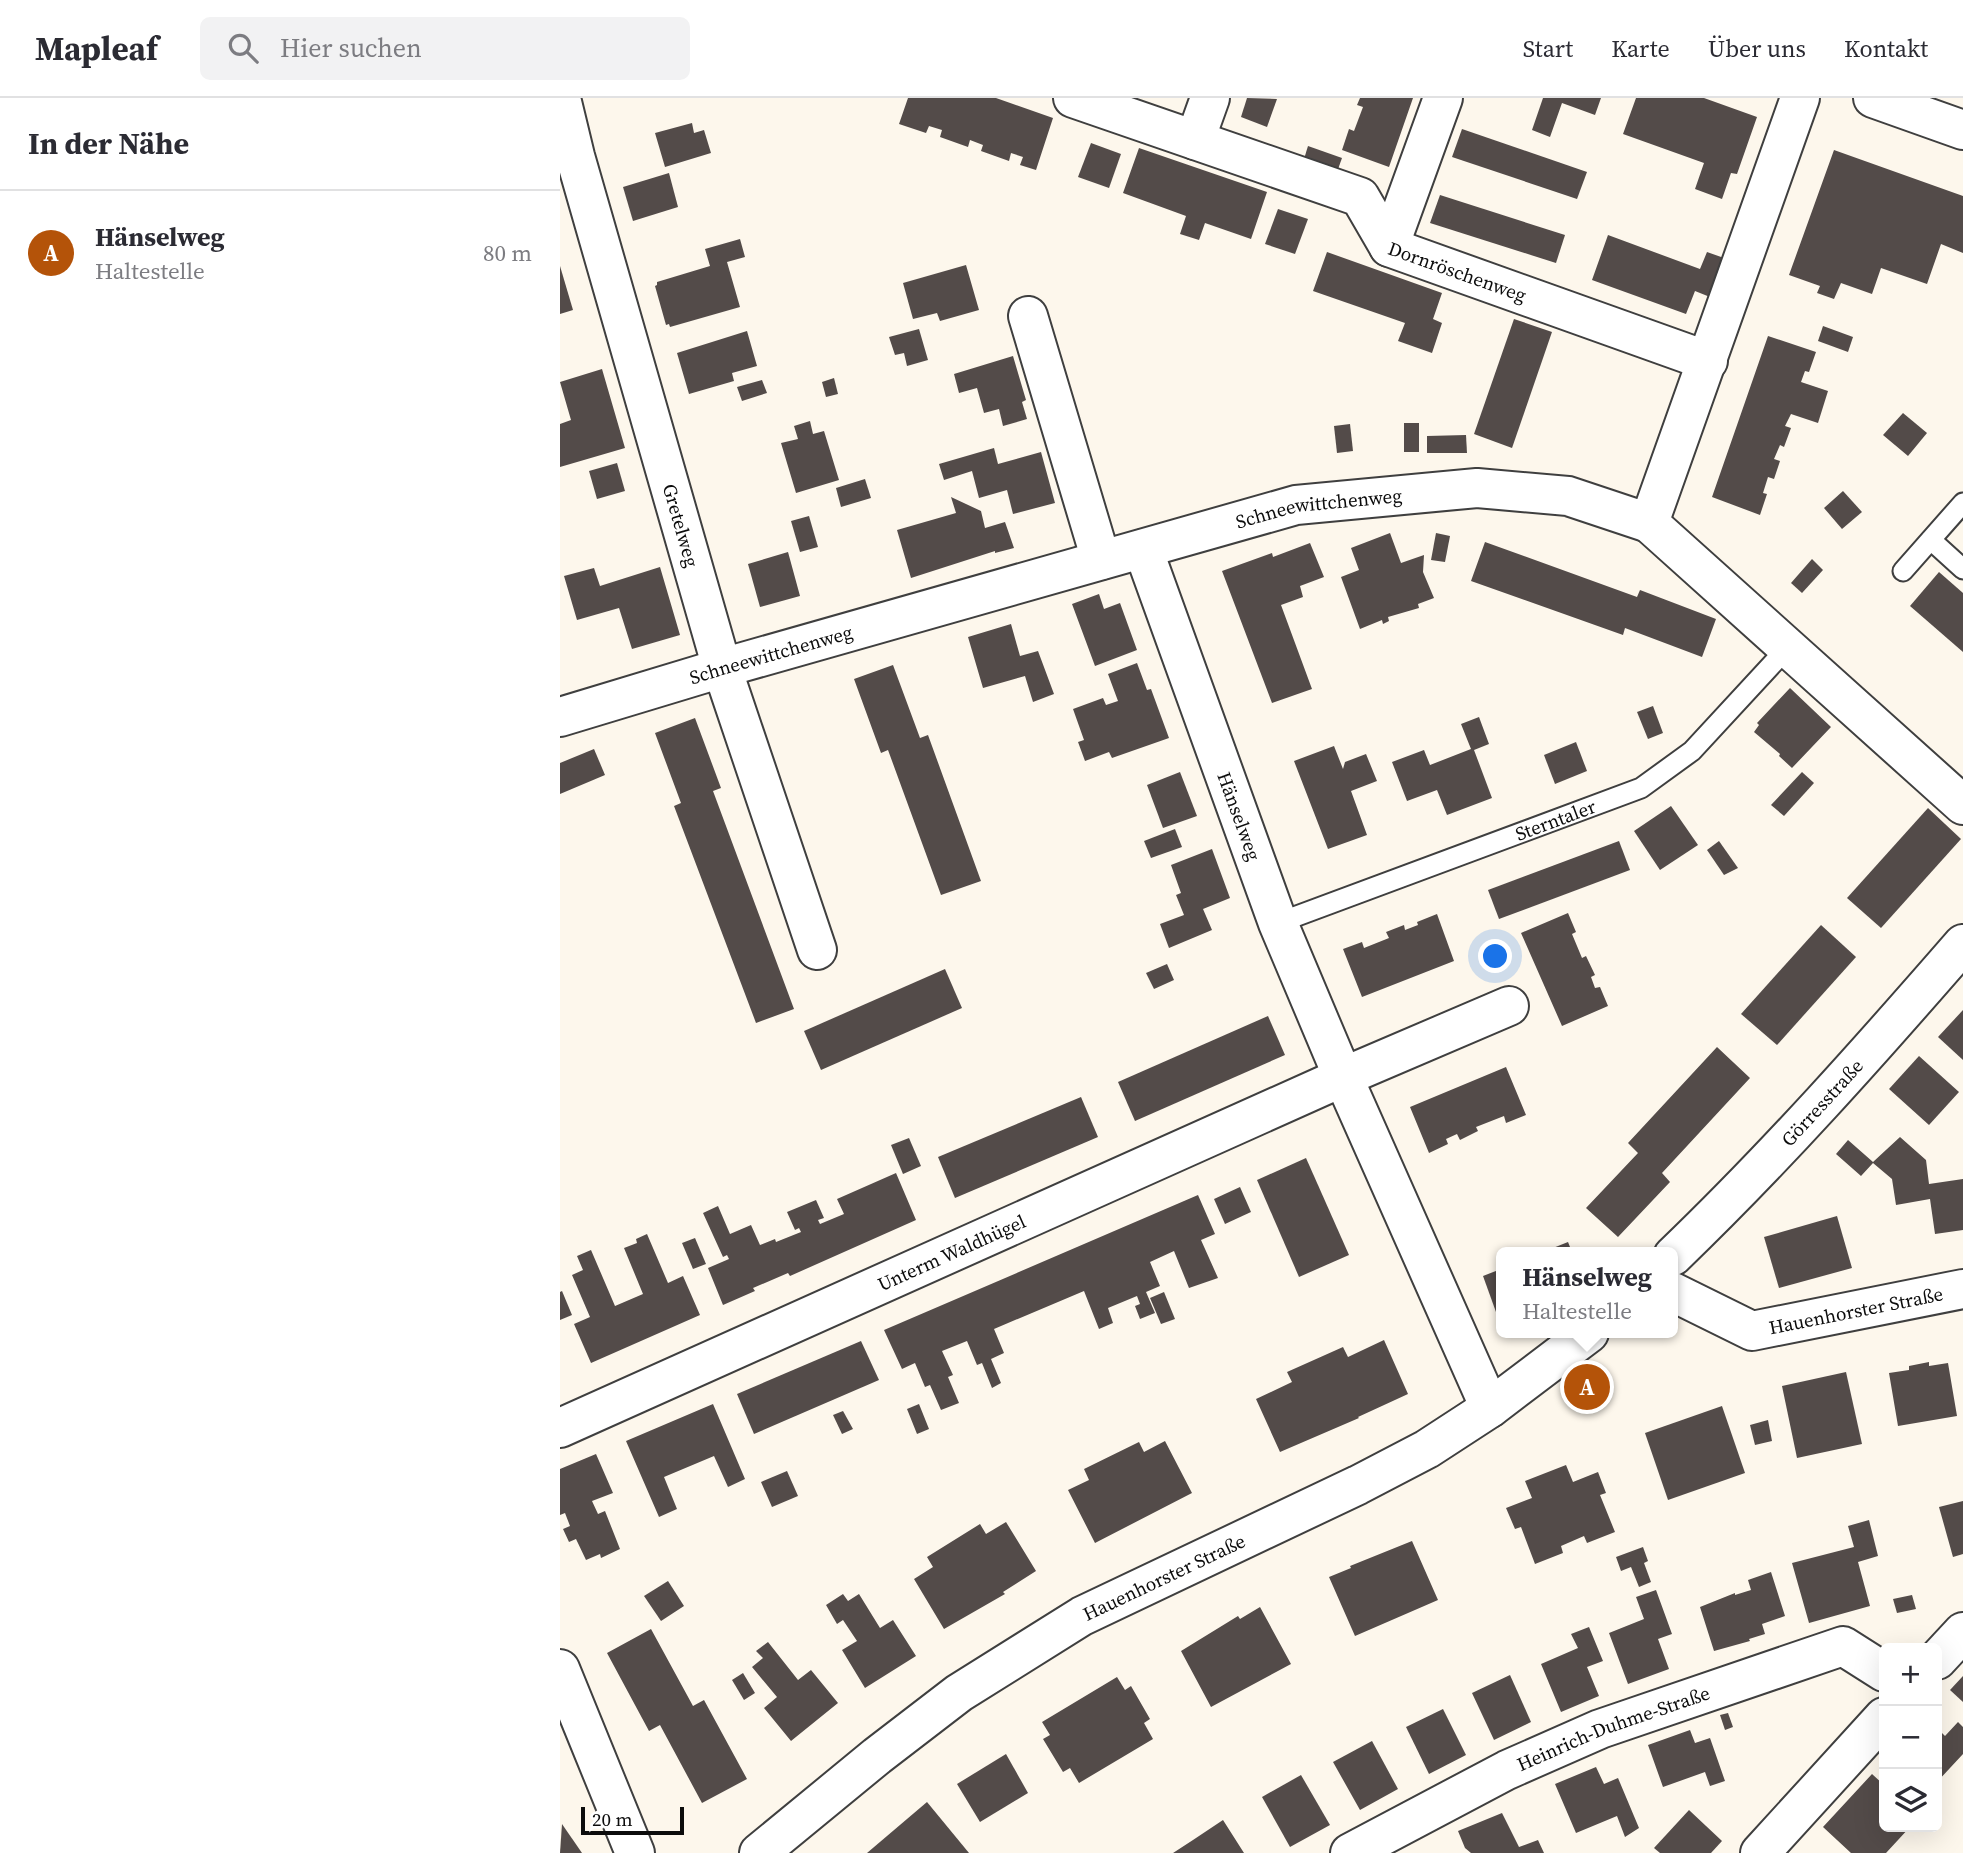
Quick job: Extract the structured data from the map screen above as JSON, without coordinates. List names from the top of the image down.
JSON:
{
  "streets": {
    "street": [
      "Dornröschenweg",
      "Schneewittchenweg",
      "Gretelweg",
      "Hänselweg",
      "Görresstraße",
      "Unterm Waldhügel",
      "Hauenhorster Straße",
      "Heinrich-Duhme-Straße"
    ],
    "lane": ["Sterntaler"]
  },
  "crossings": [
    ["Schneewittchenweg", "Gretelweg"],
    ["Schneewittchenweg", "Hänselweg"],
    ["Hänselweg", "Sterntaler"],
    ["Hänselweg", "Unterm Waldhügel"],
    ["Hänselweg", "Hauenhorster Straße"]
  ],
  "scale_bar": "20 m",
  "page": {
    "header": "Mapleaf",
    "search": "Hier suchen",
    "nav": [
      "Start",
      "Karte",
      "Über uns",
      "Kontakt"
    ],
    "heading": "In der Nähe",
    "list": [
      {
        "mark": "A",
        "name": "Hänselweg",
        "note": "Haltestelle",
        "value": "80 m"
      }
    ],
    "popup": ["Hänselweg", "Haltestelle"],
    "pins": "A",
    "map_buttons": ["+", "−"],
    "scale": "20 m"
  }
}
